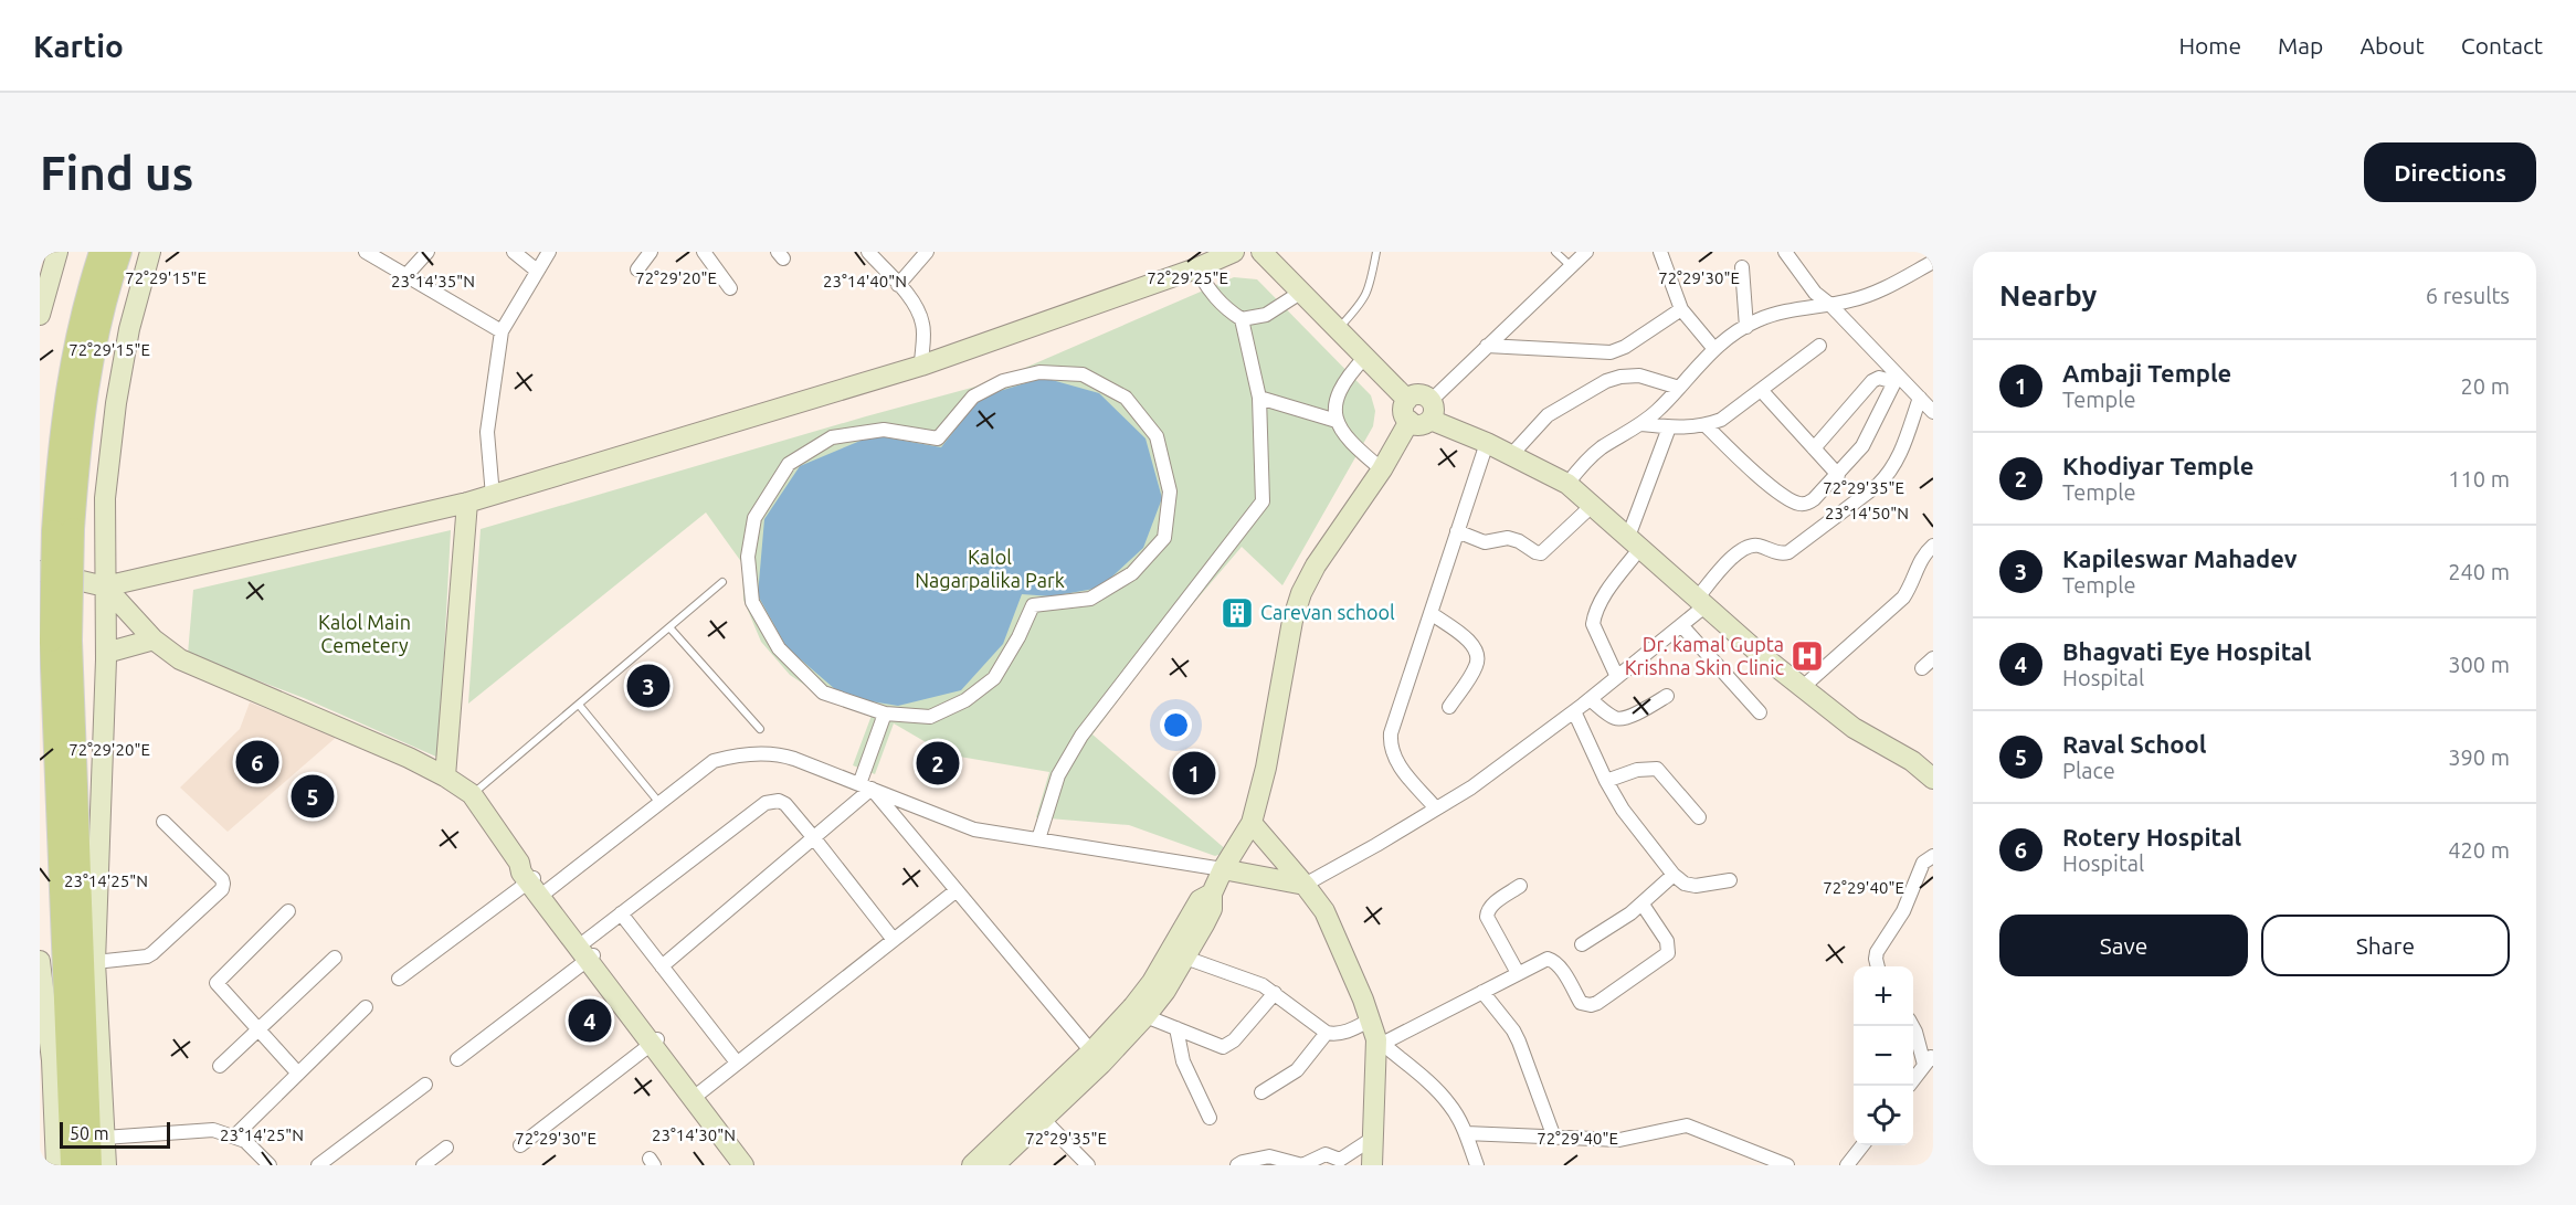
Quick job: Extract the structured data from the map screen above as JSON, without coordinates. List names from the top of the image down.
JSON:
{
  "parks": ["Kalol Nagarpalika Park", "Kalol Main Cemetery"],
  "places": {
    "building": ["Carevan school"],
    "hospital": ["Dr. kamal Gupta Krishna Skin Clinic"]
  },
  "scale_bar": "50 m",
  "page": {
    "header": "Kartio",
    "nav": [
      "Home",
      "Map",
      "About",
      "Contact"
    ],
    "buttons": [
      "Directions",
      ["Save", "Share"]
    ],
    "title": "Find us",
    "heading": ["Nearby", "6 results"],
    "list": [
      {
        "mark": "1",
        "name": "Ambaji Temple",
        "note": "Temple",
        "value": "20 m"
      },
      {
        "mark": "2",
        "name": "Khodiyar Temple",
        "note": "Temple",
        "value": "110 m"
      },
      {
        "mark": "3",
        "name": "Kapileswar Mahadev",
        "note": "Temple",
        "value": "240 m"
      },
      {
        "mark": "4",
        "name": "Bhagvati Eye Hospital",
        "note": "Hospital",
        "value": "300 m"
      },
      {
        "mark": "5",
        "name": "Raval School",
        "note": "Place",
        "value": "390 m"
      },
      {
        "mark": "6",
        "name": "Rotery Hospital",
        "note": "Hospital",
        "value": "420 m"
      }
    ],
    "pins": [
      "3",
      "6",
      "2",
      "1",
      "5",
      "4"
    ],
    "map_buttons": ["+", "−"],
    "scale": "50 m"
  },
  "coordinates": [
    "72°29'15\"E",
    "72°29'20\"E",
    "72°29'25\"E",
    "72°29'30\"E",
    "23°14'35\"N",
    "23°14'40\"N",
    "72°29'35\"E",
    "23°14'50\"N",
    "23°14'25\"N",
    "72°29'40\"E",
    "23°14'30\"N"
  ]
}
